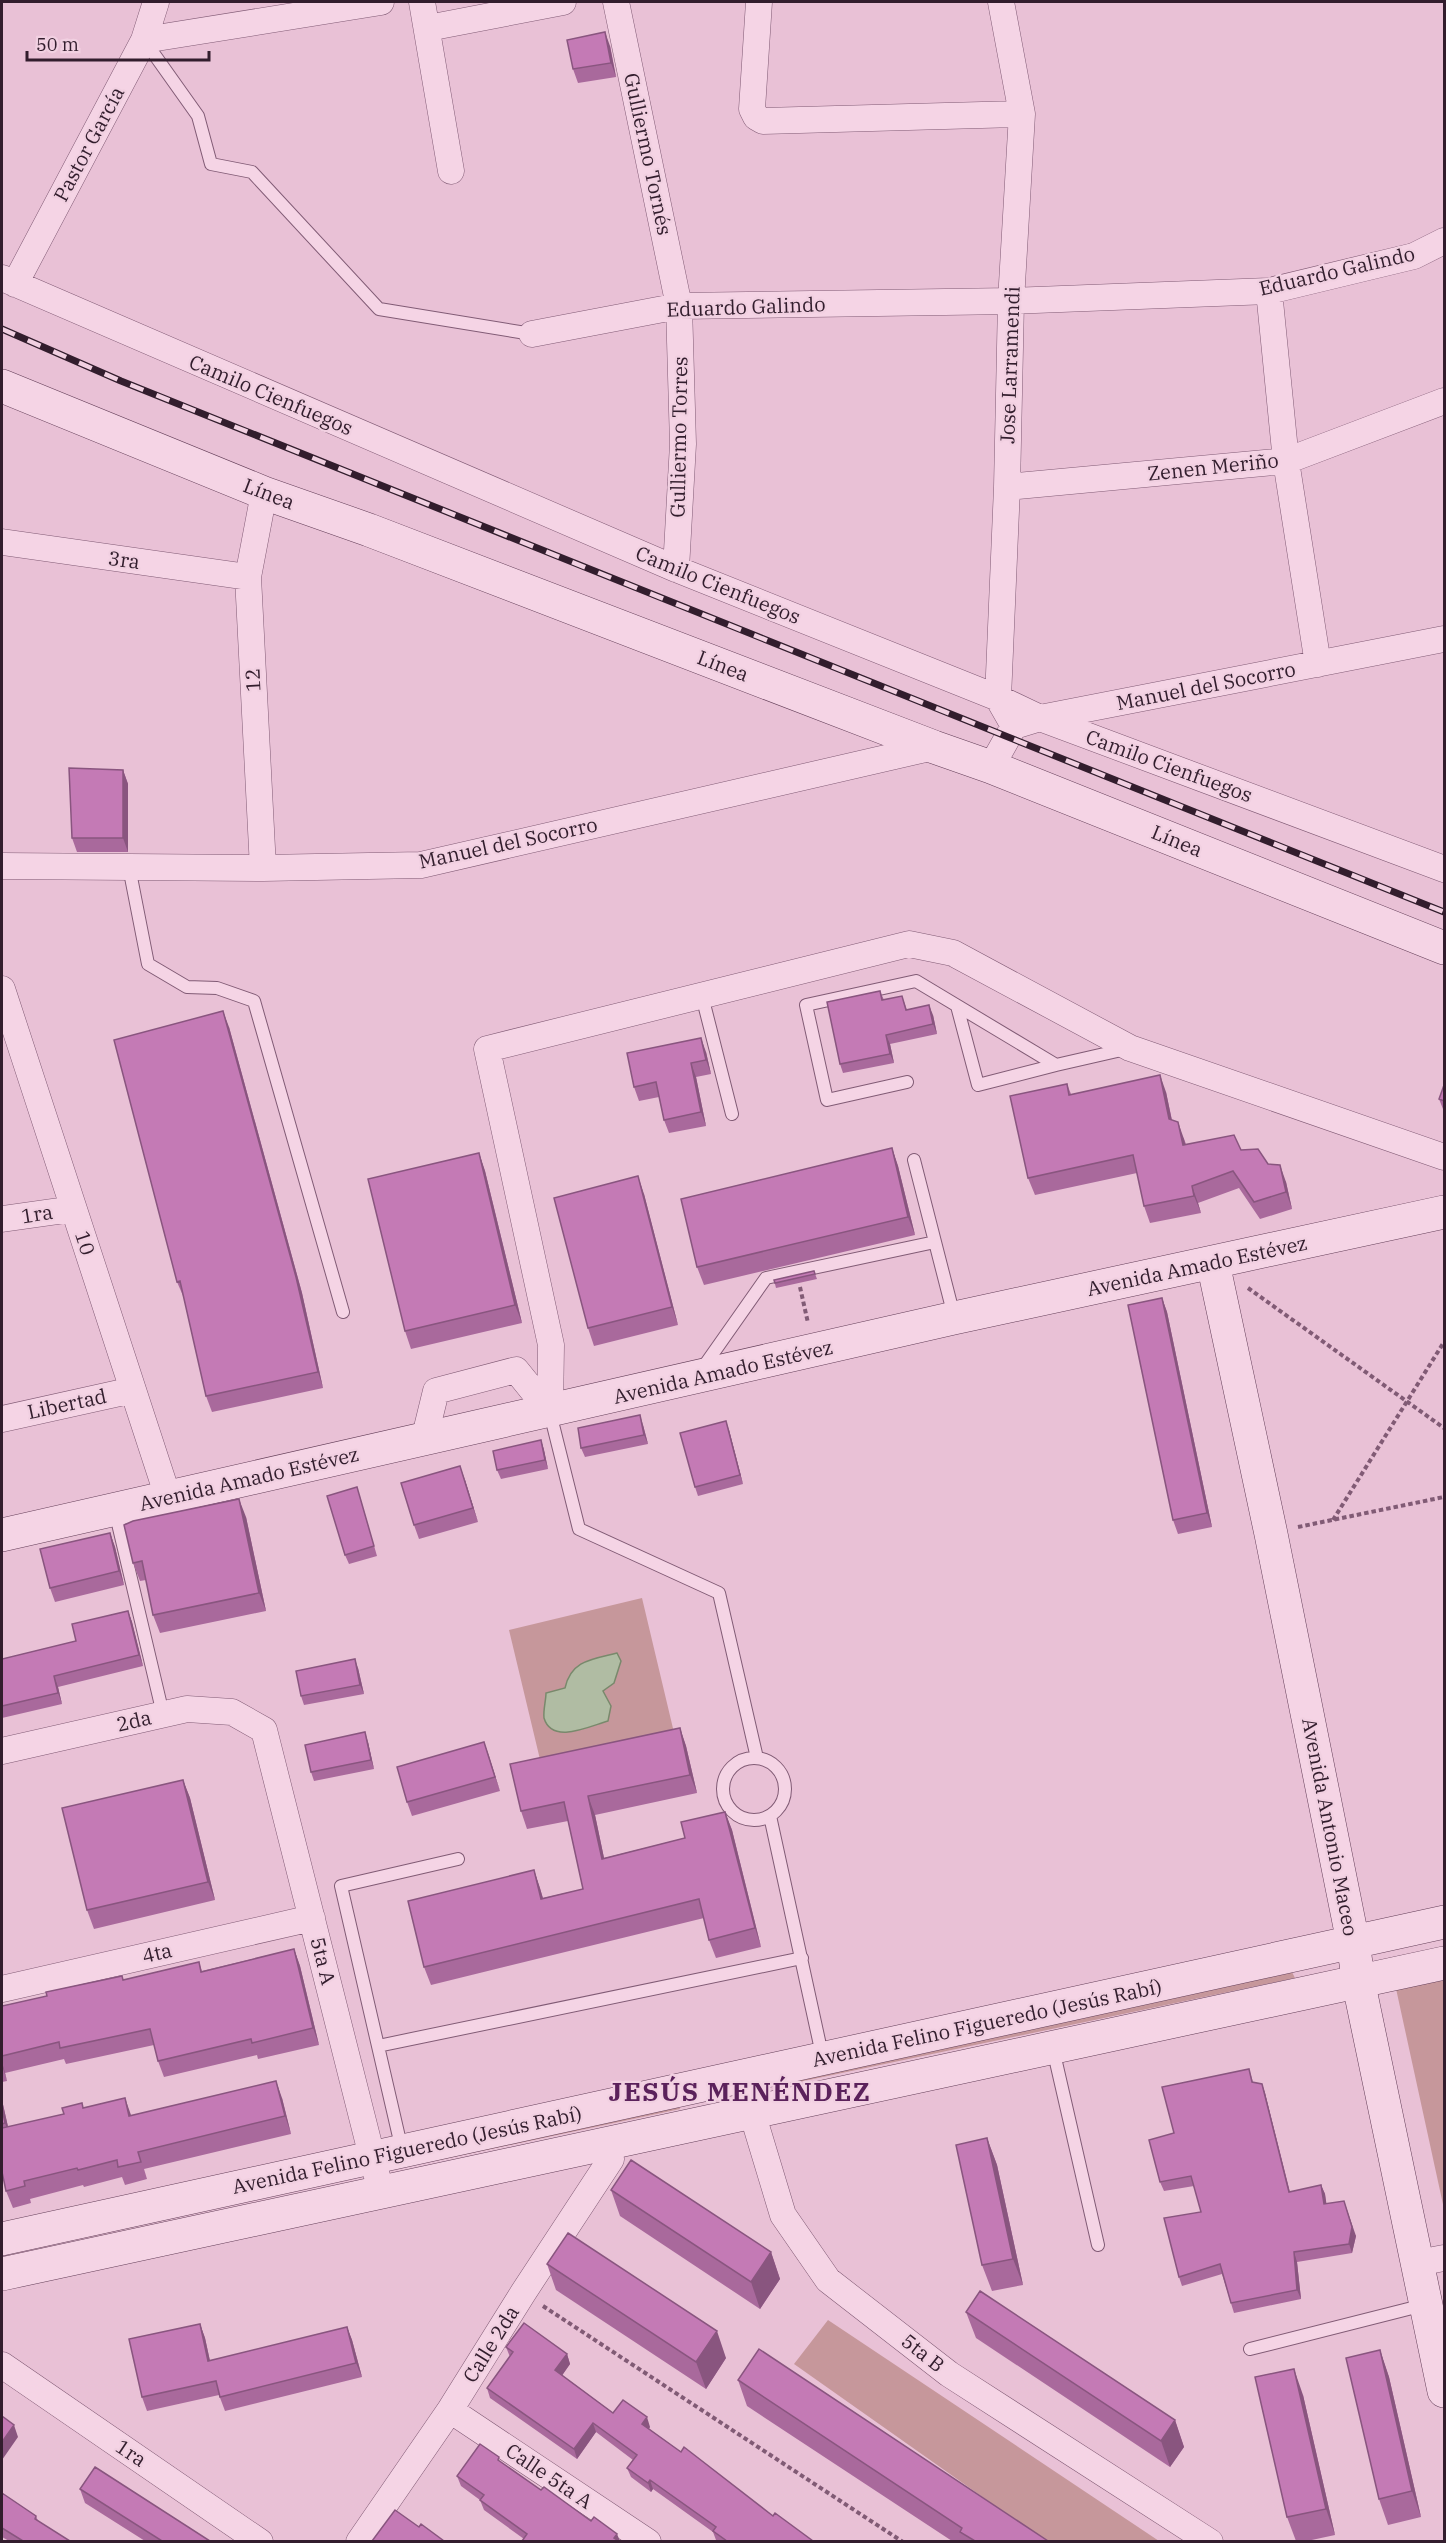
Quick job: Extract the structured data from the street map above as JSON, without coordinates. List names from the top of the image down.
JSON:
{
  "streets": {
    "main road": [
      "Línea",
      "Avenida Amado Estévez",
      "Avenida Antonio Maceo",
      "Avenida Felino Figueredo (Jesús Rabí)"
    ],
    "street": [
      "Pastor García",
      "Gulliermo Tornés",
      "Eduardo Galindo",
      "Jose Larramendi",
      "Camilo Cienfuegos",
      "Gulliermo Torres",
      "Zenen Meriño",
      "3ra",
      "12",
      "Manuel del Socorro",
      "1ra",
      "10",
      "Libertad",
      "2da",
      "4ta",
      "5ta A",
      "Calle 2da",
      "5ta B",
      "Calle 5ta A"
    ]
  },
  "crossings": [
    ["Pastor García", "Eduardo Galindo"],
    ["Pastor García", "Camilo Cienfuegos"],
    ["Gulliermo Tornés", "Eduardo Galindo"],
    ["Gulliermo Tornés", "Gulliermo Torres"],
    ["Eduardo Galindo", "Jose Larramendi"],
    ["Eduardo Galindo", "Gulliermo Torres"],
    ["Jose Larramendi", "Camilo Cienfuegos"],
    ["Jose Larramendi", "Zenen Meriño"],
    ["Camilo Cienfuegos", "Gulliermo Torres"],
    ["Camilo Cienfuegos", "Manuel del Socorro"],
    ["Línea", "12"],
    ["Línea", "Manuel del Socorro"],
    ["3ra", "12"],
    ["12", "Manuel del Socorro"],
    ["1ra", "10"],
    ["10", "Avenida Amado Estévez"],
    ["10", "Libertad"],
    ["Avenida Amado Estévez", "Avenida Antonio Maceo"],
    ["2da", "5ta A"],
    ["Avenida Antonio Maceo", "Avenida Felino Figueredo (Jesús Rabí)"],
    ["4ta", "5ta A"],
    ["5ta A", "Avenida Felino Figueredo (Jesús Rabí)"],
    ["Avenida Felino Figueredo (Jesús Rabí)", "Calle 2da"],
    ["Avenida Felino Figueredo (Jesús Rabí)", "5ta B"],
    ["Calle 2da", "Calle 5ta A"]
  ],
  "districts": ["JESÚS MENÉNDEZ"],
  "scale_bar": "50 m"
}
